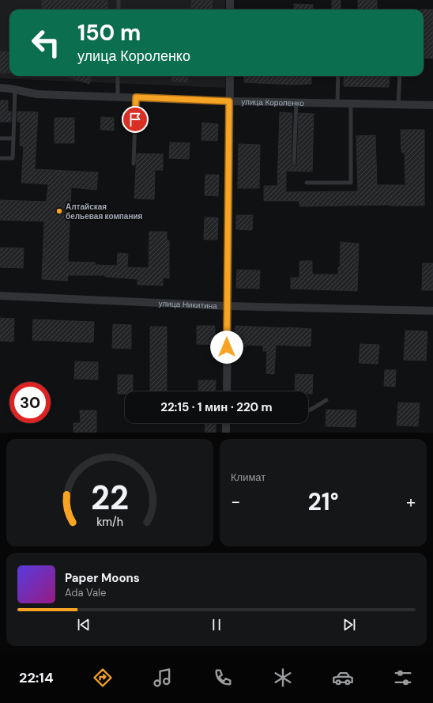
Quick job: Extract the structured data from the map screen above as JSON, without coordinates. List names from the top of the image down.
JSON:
{
  "streets": {
    "street": ["улица Короленко", "улица Никитина"]
  },
  "places": ["Алтайская бельевая компания"],
  "page": {
    "turn": ["150 m", "улица Короленко"],
    "limit": "30",
    "trip": "22:15 · 1 мин · 220 m",
    "tile": "Климат",
    "heat": ["−", "21°", "+"],
    "song": ["Paper Moons", "Ada Vale"],
    "tabs": "22:14",
    "gauge": ["22", "km/h"]
  }
}
